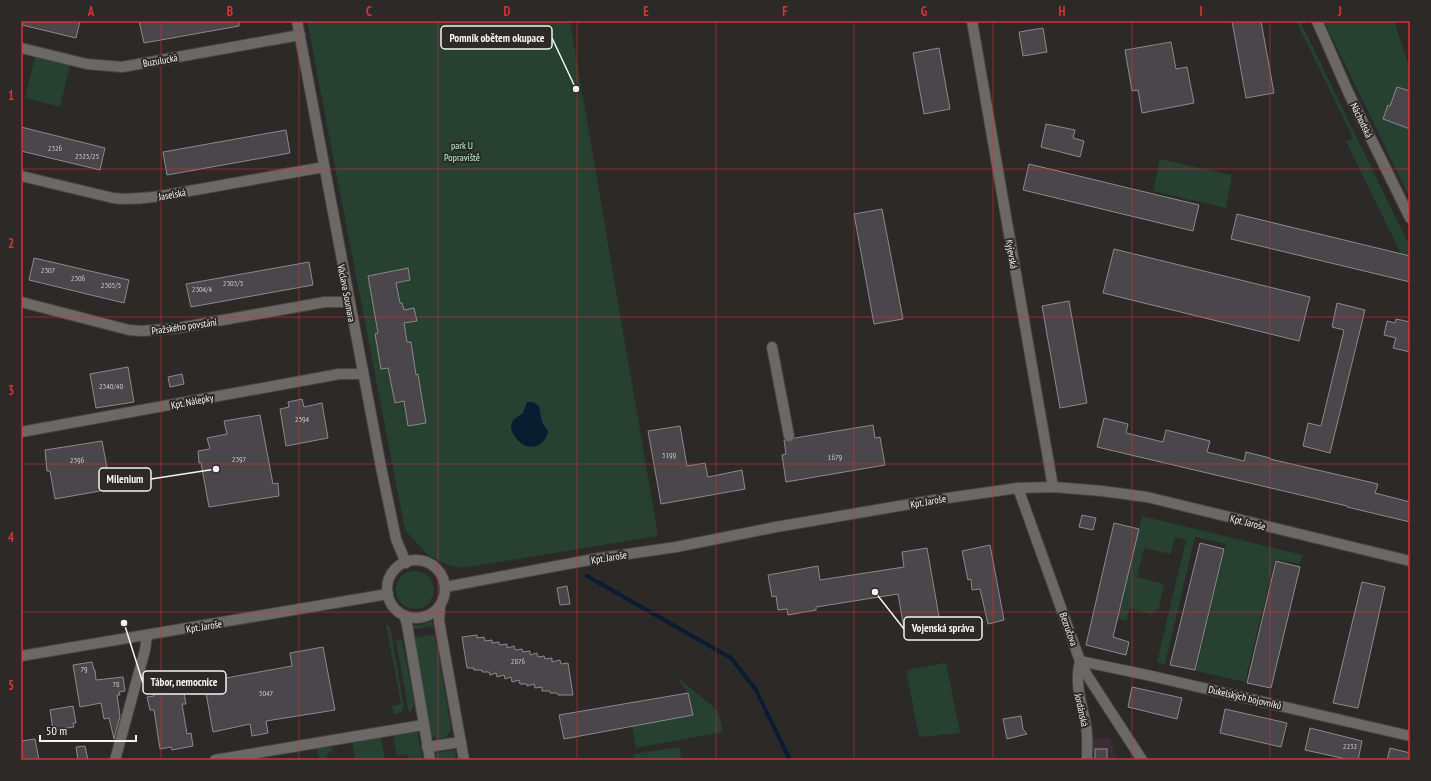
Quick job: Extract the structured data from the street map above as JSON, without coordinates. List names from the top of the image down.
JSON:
{
  "streets": {
    "street": [
      "Buzulucká",
      "Náchodská",
      "Jaselská",
      "Kyjevská",
      "Václava Soumara",
      "Pražského povstání",
      "Kpt. Nálepky",
      "Kpt. Jaroše",
      "Bezručova",
      "Dukelských bojovníků",
      "Jordánská"
    ]
  },
  "crossings": [
    ["Buzulucká", "Václava Soumara"],
    ["Jaselská", "Václava Soumara"],
    ["Kyjevská", "Kpt. Jaroše"],
    ["Václava Soumara", "Pražského povstání"],
    ["Václava Soumara", "Kpt. Nálepky"],
    ["Václava Soumara", "Kpt. Jaroše"],
    ["Kpt. Jaroše", "Bezručova"],
    ["Bezručova", "Dukelských bojovníků"],
    ["Bezručova", "Jordánská"],
    ["Dukelských bojovníků", "Jordánská"]
  ],
  "parks": ["park U Popraviště"],
  "places": [
    "Pomník obětem okupace",
    "Milenium",
    "Vojenská správa",
    "Tábor, nemocnice"
  ],
  "house_numbers": [
    "2326",
    "2325/25",
    "2307",
    "2306",
    "2303/3",
    "2305/5",
    "2304/4",
    "2340/40",
    "2394",
    "3199",
    "1679",
    "2397",
    "2396",
    "2876",
    "79",
    "78",
    "3047",
    "2232"
  ],
  "scale_bar": "50 m",
  "grid": {
    "columns": [
      "A",
      "B",
      "C",
      "D",
      "E",
      "F",
      "G",
      "H",
      "I",
      "J"
    ],
    "rows": [
      "1",
      "2",
      "3",
      "4",
      "5"
    ]
  }
}
